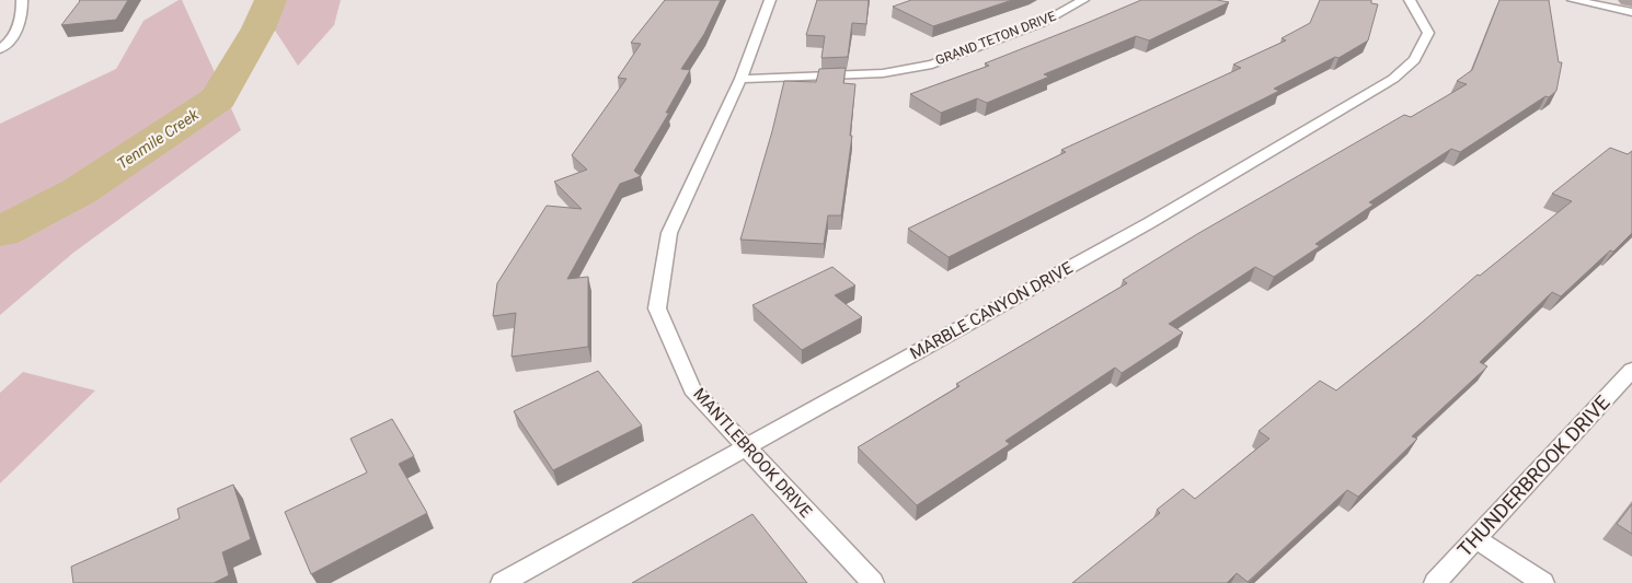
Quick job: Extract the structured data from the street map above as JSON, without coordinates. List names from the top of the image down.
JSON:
{
  "streets": {
    "street": [
      "GRAND TETON DRIVE",
      "MARBLE CANYON DRIVE",
      "MANTLEBROOK DRIVE",
      "THUNDERBROOK DRIVE"
    ]
  },
  "crossings": [
    ["GRAND TETON DRIVE", "MANTLEBROOK DRIVE"],
    ["MARBLE CANYON DRIVE", "MANTLEBROOK DRIVE"]
  ],
  "water": ["Tenmile Creek"]
}
